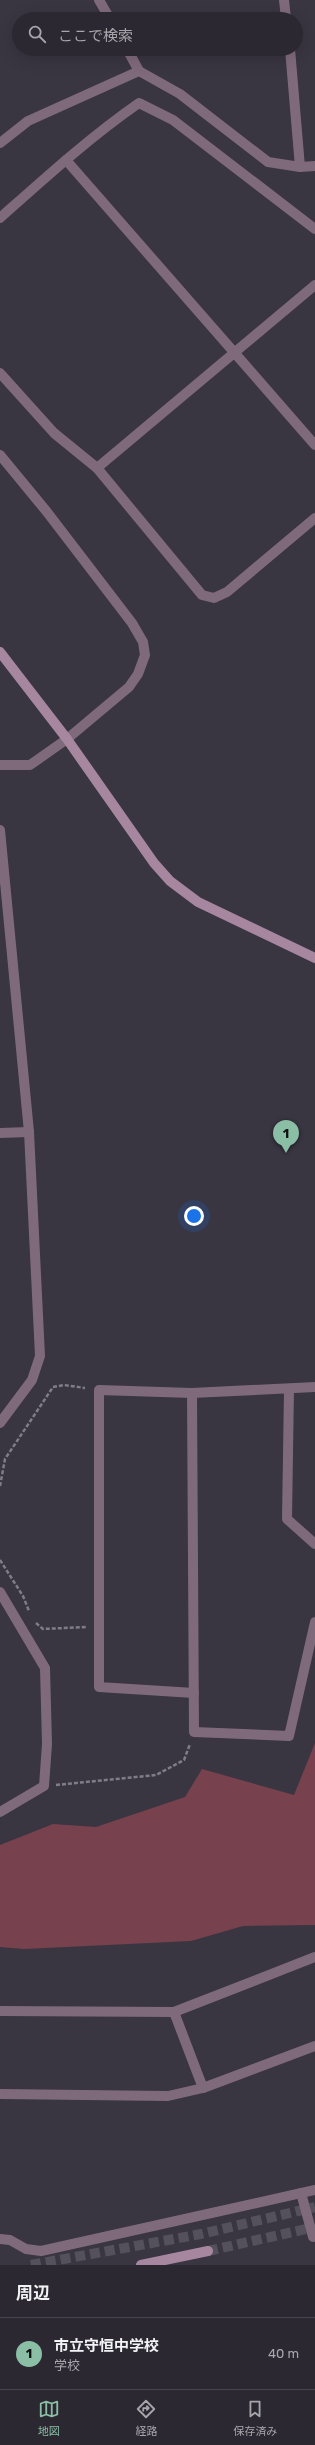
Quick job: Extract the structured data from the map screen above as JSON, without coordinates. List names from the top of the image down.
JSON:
{
  "page": {
    "search": "ここで検索",
    "pins": "1",
    "heading": "周辺",
    "list": [
      {
        "mark": "1",
        "name": "市立守恒中学校",
        "note": "学校",
        "value": "40 m"
      }
    ],
    "nav": ["地図", "経路", "保存済み"]
  }
}
